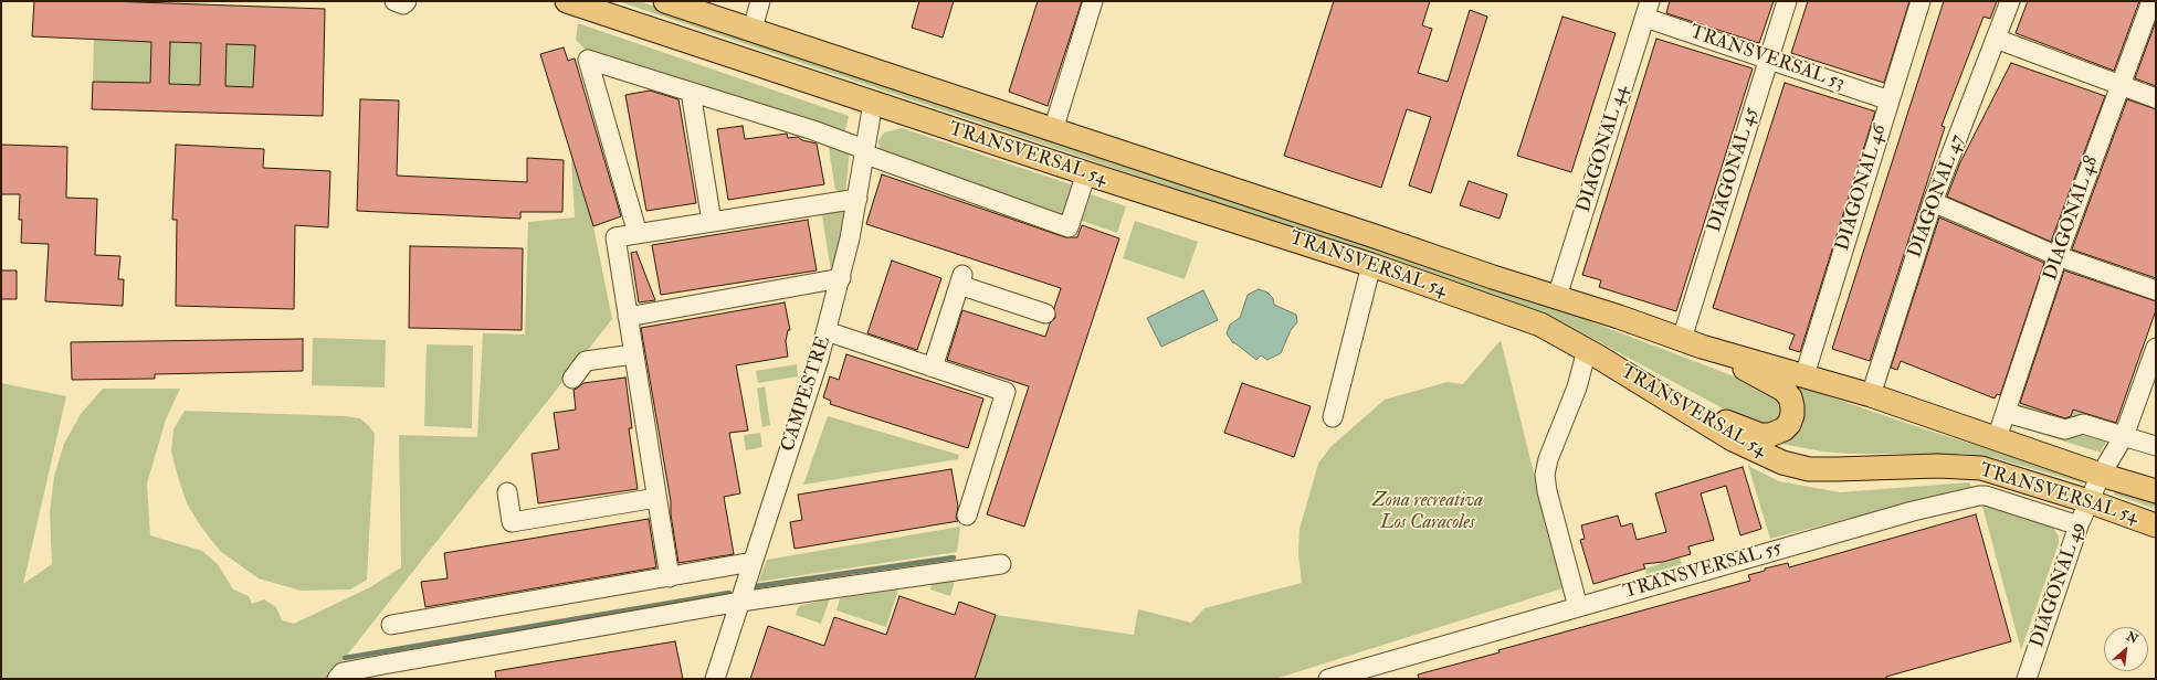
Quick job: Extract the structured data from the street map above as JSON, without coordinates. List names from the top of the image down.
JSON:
{
  "streets": {
    "main road": ["TRANSVERSAL 54"],
    "street": [
      "TRANSVERSAL 53",
      "DIAGONAL 44",
      "DIAGONAL 45",
      "DIAGONAL 46",
      "DIAGONAL 47",
      "DIAGONAL 48",
      "CAMPESTRE",
      "TRANSVERSAL 55",
      "DIAGONAL 49"
    ]
  },
  "crossings": [
    ["TRANSVERSAL 53", "DIAGONAL 44"],
    ["TRANSVERSAL 53", "DIAGONAL 45"],
    ["TRANSVERSAL 53", "DIAGONAL 46"],
    ["DIAGONAL 44", "TRANSVERSAL 54"],
    ["TRANSVERSAL 54", "DIAGONAL 45"],
    ["TRANSVERSAL 54", "DIAGONAL 46"],
    ["TRANSVERSAL 54", "DIAGONAL 47"],
    ["TRANSVERSAL 54", "DIAGONAL 48"],
    ["TRANSVERSAL 54", "CAMPESTRE"],
    ["TRANSVERSAL 54", "DIAGONAL 49"],
    ["TRANSVERSAL 55", "DIAGONAL 49"]
  ],
  "parks": ["Zona recreativa Los Caracoles"],
  "north": "top right"
}
